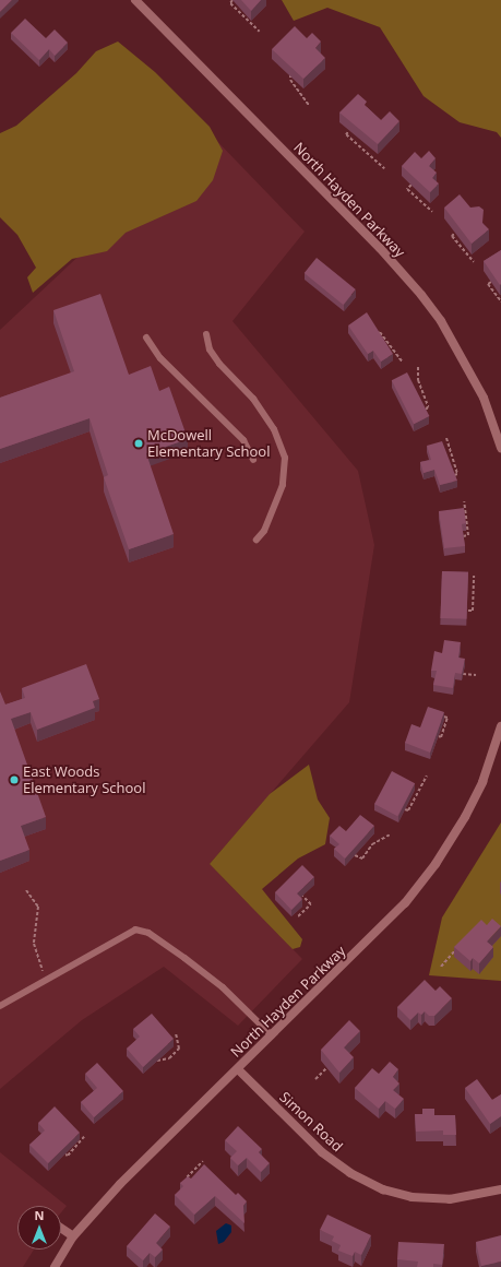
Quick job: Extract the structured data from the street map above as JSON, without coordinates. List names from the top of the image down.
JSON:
{
  "streets": {
    "street": ["North Hayden Parkway", "Simon Road"]
  },
  "crossings": [
    ["North Hayden Parkway", "Simon Road"]
  ],
  "places": ["McDowell Elementary School", "East Woods Elementary School"],
  "north": "top"
}
